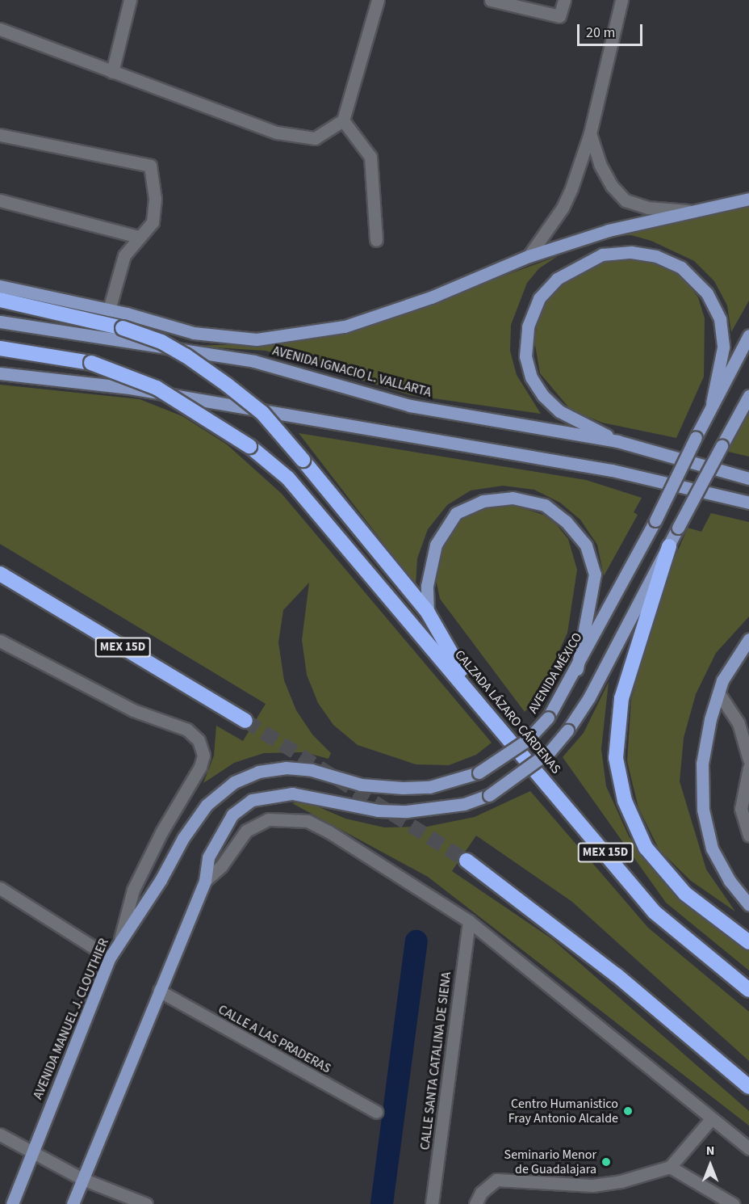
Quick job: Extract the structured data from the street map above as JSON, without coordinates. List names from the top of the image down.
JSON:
{
  "streets": {
    "highway": ["MEX 15D", "CALZADA LÁZARO CÁRDENAS"],
    "main road": ["AVENIDA IGNACIO L. VALLARTA", "AVENIDA MÉXICO", "AVENIDA MANUEL J. CLOUTHIER"],
    "street": ["CALLE A LAS PRADERAS", "CALLE SANTA CATALINA DE SIENA"]
  },
  "crossings": [
    ["AVENIDA MÉXICO", "AVENIDA MANUEL J. CLOUTHIER"]
  ],
  "places": ["Centro Humanistico Fray Antonio Alcalde", "Seminario Menor de Guadalajara"],
  "scale_bar": "20 m",
  "north": "top"
}
